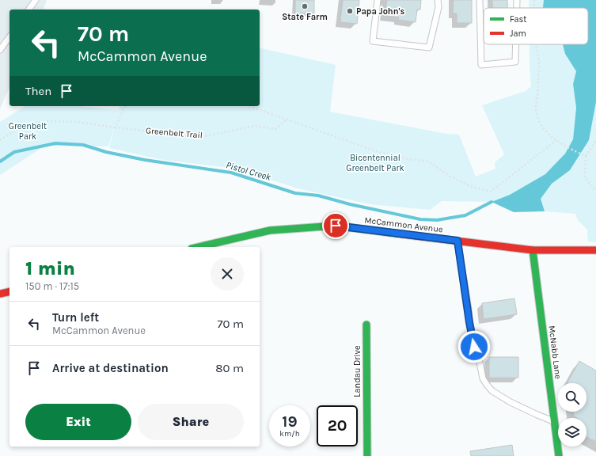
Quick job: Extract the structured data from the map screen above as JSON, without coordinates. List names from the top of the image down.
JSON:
{
  "streets": {
    "street": ["McCammon Avenue", "McNabb Lane", "Landau Drive"],
    "path": ["Greenbelt Trail"]
  },
  "crossings": [
    ["McCammon Avenue", "McNabb Lane"]
  ],
  "water": ["Pistol Creek"],
  "parks": ["Greenbelt Park", "Bicentennial Greenbelt Park"],
  "places": ["State Farm", "Papa John's"],
  "legend": ["Fast", "Jam"],
  "page": {
    "turn": ["70 m", "McCammon Avenue"],
    "then": "Then",
    "heading": ["1 min", "150 m · 17:15"],
    "list": [
      {
        "name": "Turn left",
        "note": "McCammon Avenue",
        "value": "70 m"
      },
      {
        "name": "Arrive at destination",
        "value": "80 m"
      }
    ],
    "buttons": ["Exit", "Share"],
    "speed": "19 km/h",
    "limit": "20"
  }
}
